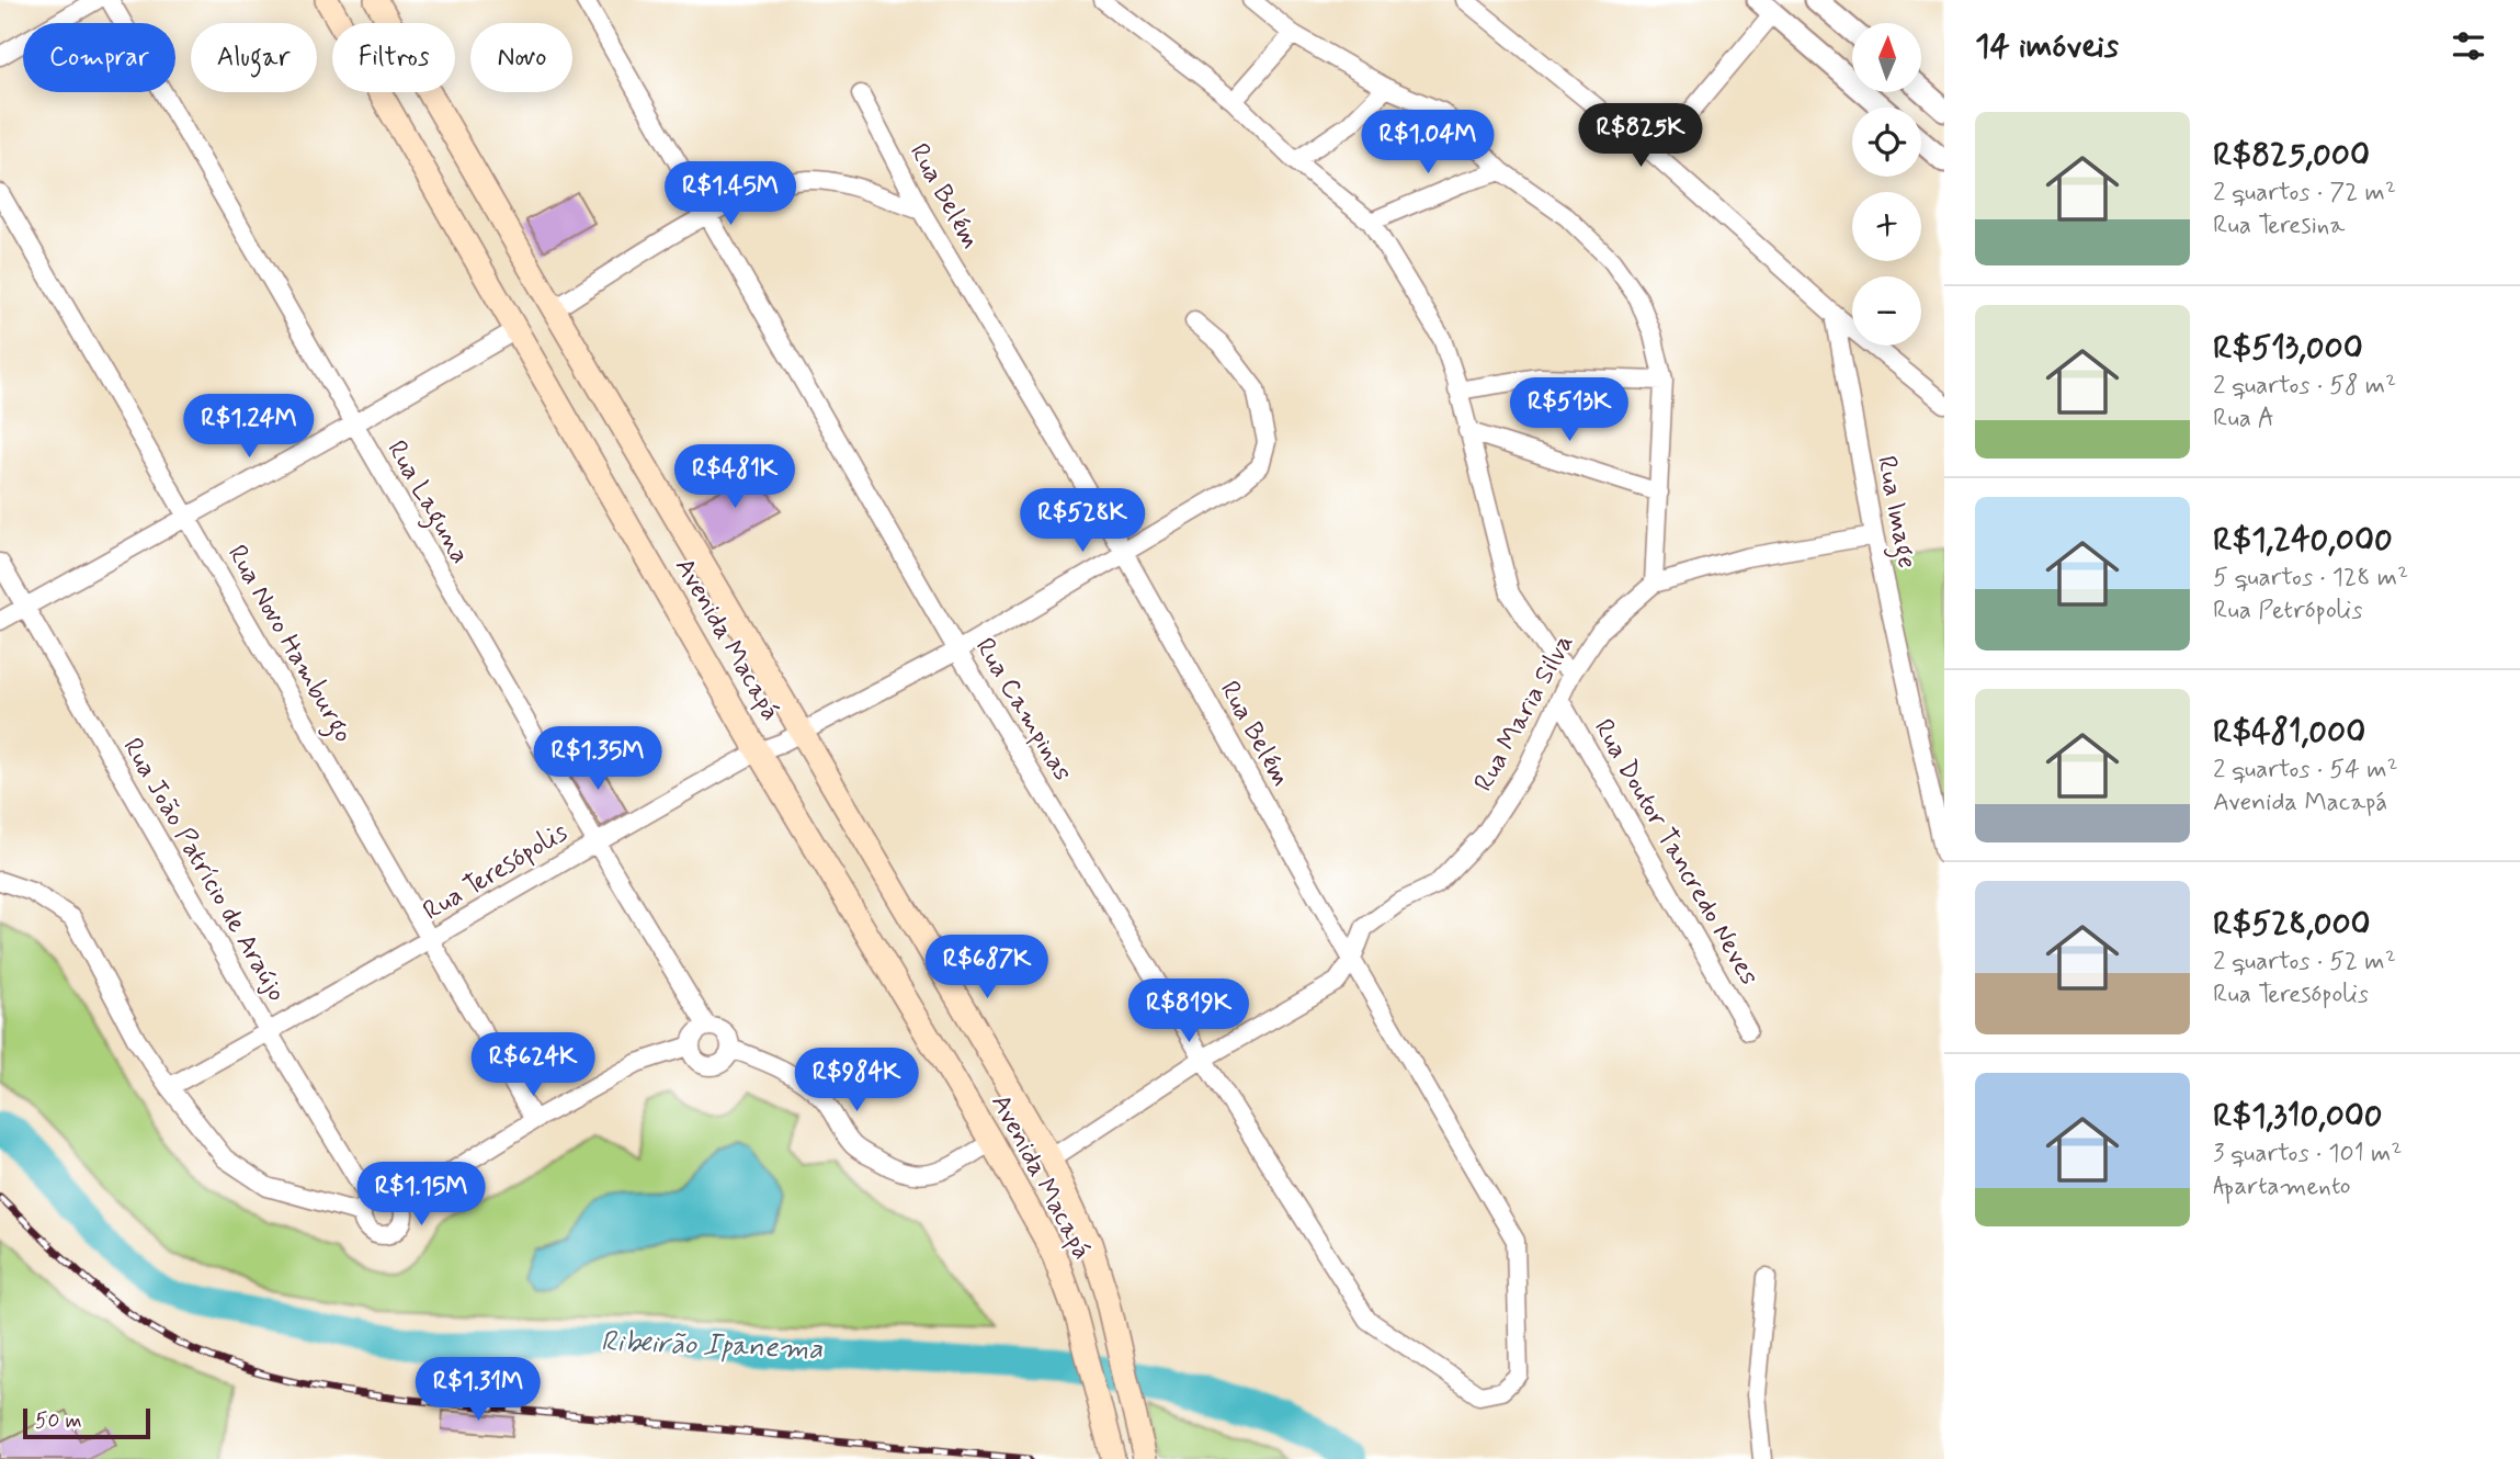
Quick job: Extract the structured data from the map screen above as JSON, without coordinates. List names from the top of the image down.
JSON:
{
  "streets": {
    "main road": ["Avenida Macapá"],
    "street": [
      "Rua Belém",
      "Rua Laguna",
      "Rua Image",
      "Rua Novo Hamburgo",
      "Rua Campinas",
      "Rua Maria Silva",
      "Rua Doutor Tancredo Neves",
      "Rua João Patrício de Araújo",
      "Rua Teresópolis"
    ]
  },
  "crossings": [
    ["Rua Belém", "Rua Campinas"],
    ["Rua Belém", "Rua Maria Silva"],
    ["Rua Belém", "Rua Teresópolis"],
    ["Rua Laguna", "Rua Teresópolis"],
    ["Rua Image", "Rua Maria Silva"],
    ["Avenida Macapá", "Rua Maria Silva"],
    ["Avenida Macapá", "Rua Teresópolis"],
    ["Rua Novo Hamburgo", "Rua Teresópolis"],
    ["Rua Campinas", "Rua Maria Silva"],
    ["Rua Campinas", "Rua Teresópolis"],
    ["Rua Maria Silva", "Rua Doutor Tancredo Neves"],
    ["Rua João Patrício de Araújo", "Rua Teresópolis"]
  ],
  "water": ["Ribeirão Ipanema"],
  "scale_bar": "50 m",
  "north": "top",
  "page": {
    "heading": "14 imóveis",
    "map_buttons": ["+", "−"],
    "chip": [
      "Comprar",
      "Alugar",
      "Filtros",
      "Novo"
    ],
    "list": [
      {
        "name": "R$825,000",
        "note": "2 quartos · 72 m² · Rua Teresina"
      },
      {
        "name": "R$513,000",
        "note": "2 quartos · 58 m² · Rua A"
      },
      {
        "name": "R$1,240,000",
        "note": "5 quartos · 128 m² · Rua Petrópolis"
      },
      {
        "name": "R$481,000",
        "note": "2 quartos · 54 m² · Avenida Macapá"
      },
      {
        "name": "R$528,000",
        "note": "2 quartos · 52 m² · Rua Teresópolis"
      },
      {
        "name": "R$1,310,000",
        "note": "3 quartos · 101 m² · Apartamento"
      }
    ],
    "price": [
      "R$825K",
      "R$1.04M",
      "R$1.45M",
      "R$513K",
      "R$1.24M",
      "R$481K",
      "R$528K",
      "R$1.35M",
      "R$687K",
      "R$819K",
      "R$624K",
      "R$984K",
      "R$1.15M",
      "R$1.31M"
    ],
    "scale": "50 m"
  }
}
